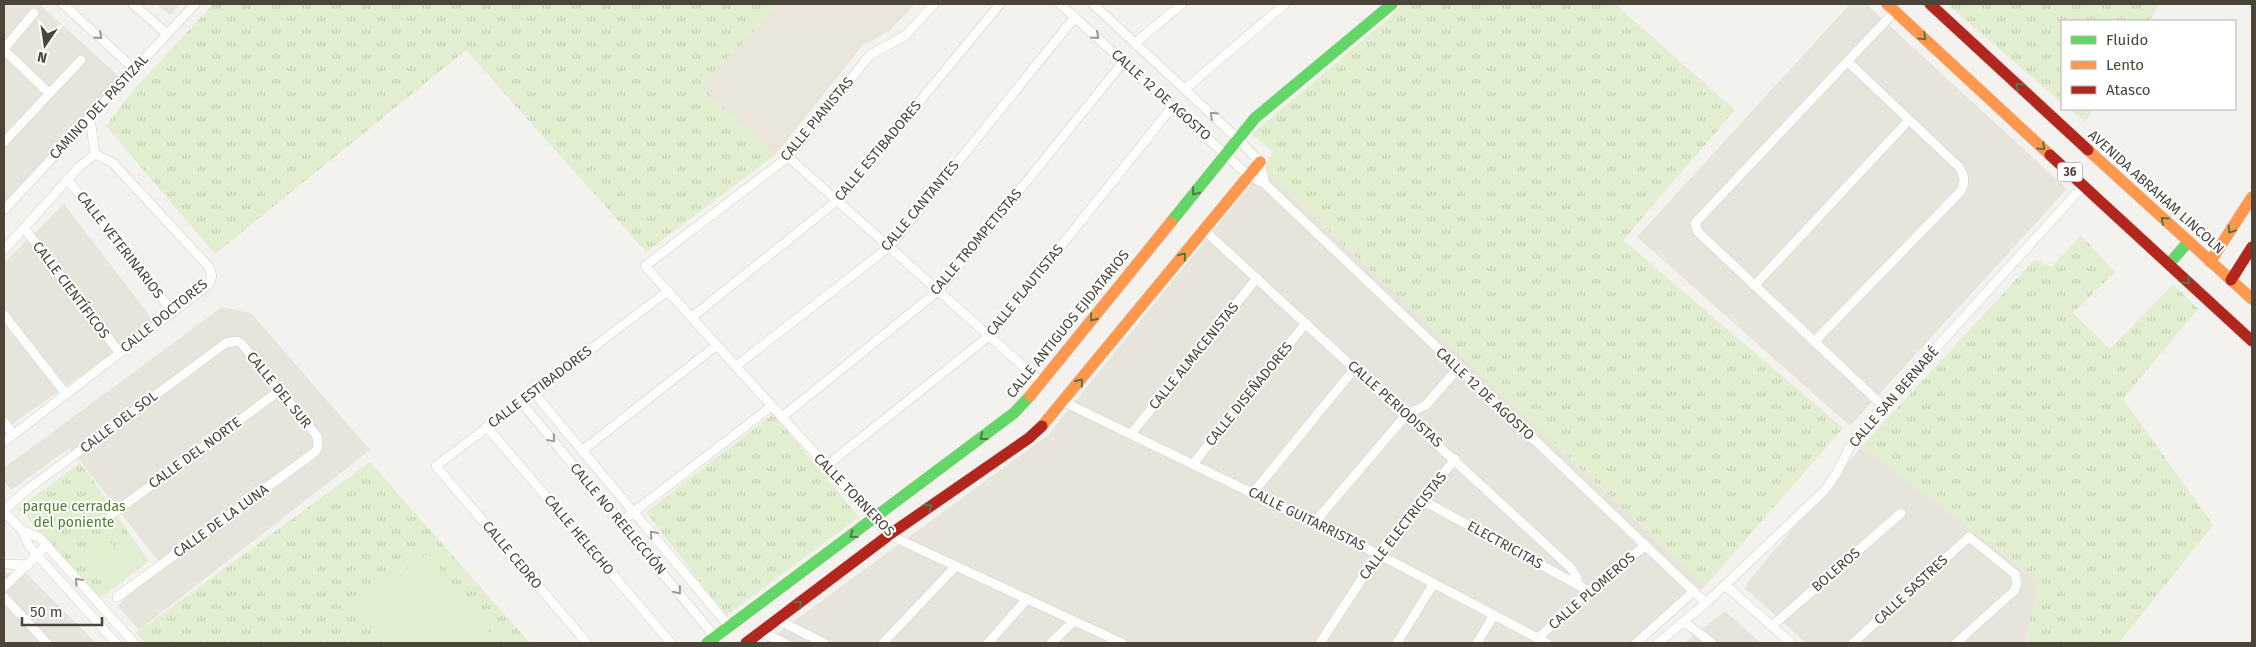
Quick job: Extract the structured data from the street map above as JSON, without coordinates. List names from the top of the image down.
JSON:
{
  "streets": {
    "street": [
      "CALLE 12 DE AGOSTO",
      "CAMINO DEL PASTIZAL",
      "CALLE PIANISTAS",
      "CALLE ESTIBADORES",
      "36",
      "AVENIDA ABRAHAM LINCOLN",
      "CALLE CANTANTES",
      "CALLE TROMPETISTAS",
      "CALLE VETERINARIOS",
      "CALLE CIENTÍFICOS",
      "CALLE FLAUTISTAS",
      "CALLE DOCTORES",
      "CALLE ANTIGUOS EJIDATARIOS",
      "CALLE ALMACENISTAS",
      "CALLE DEL SUR",
      "CALLE DISEÑADORES",
      "CALLE SAN BERNABÉ",
      "CALLE PERIODISTAS",
      "CALLE DEL SOL",
      "CALLE DEL NORTE",
      "CALLE TORNEROS",
      "CALLE NO REELECCIÓN",
      "CALLE GUITARRISTAS",
      "CALLE DE LA LUNA",
      "CALLE ELECTRICISTAS",
      "CALLE HELECHO",
      "ELECTRICITAS",
      "CALLE CEDRO",
      "BOLEROS",
      "CALLE SASTRES",
      "CALLE PLOMEROS"
    ]
  },
  "crossings": [
    ["CALLE 12 DE AGOSTO", "CALLE CANTANTES"],
    ["CALLE 12 DE AGOSTO", "CALLE TROMPETISTAS"],
    ["CALLE 12 DE AGOSTO", "CALLE FLAUTISTAS"],
    ["CALLE 12 DE AGOSTO", "CALLE ANTIGUOS EJIDATARIOS"],
    ["CALLE 12 DE AGOSTO", "CALLE SAN BERNABÉ"],
    ["CALLE 12 DE AGOSTO", "CALLE PLOMEROS"],
    ["CALLE PIANISTAS", "CALLE TORNEROS"],
    ["CALLE ESTIBADORES", "CALLE TORNEROS"],
    ["CALLE ESTIBADORES", "CALLE NO REELECCIÓN"],
    ["CALLE ESTIBADORES", "CALLE HELECHO"],
    ["CALLE ESTIBADORES", "CALLE CEDRO"],
    ["36", "CALLE SAN BERNABÉ"],
    ["CALLE CANTANTES", "CALLE TORNEROS"],
    ["CALLE TROMPETISTAS", "CALLE TORNEROS"],
    ["CALLE VETERINARIOS", "CALLE DOCTORES"],
    ["CALLE CIENTÍFICOS", "CALLE DOCTORES"],
    ["CALLE FLAUTISTAS", "CALLE TORNEROS"],
    ["CALLE ANTIGUOS EJIDATARIOS", "CALLE TORNEROS"],
    ["CALLE ANTIGUOS EJIDATARIOS", "CALLE NO REELECCIÓN"],
    ["CALLE ALMACENISTAS", "CALLE PERIODISTAS"],
    ["CALLE ALMACENISTAS", "CALLE GUITARRISTAS"],
    ["CALLE DEL SUR", "CALLE DEL SOL"],
    ["CALLE DEL SUR", "CALLE DEL NORTE"],
    ["CALLE DEL SUR", "CALLE DE LA LUNA"],
    ["CALLE DISEÑADORES", "CALLE PERIODISTAS"],
    ["CALLE DISEÑADORES", "CALLE GUITARRISTAS"],
    ["CALLE PERIODISTAS", "CALLE ELECTRICISTAS"],
    ["CALLE PERIODISTAS", "ELECTRICITAS"],
    ["CALLE GUITARRISTAS", "CALLE ELECTRICISTAS"],
    ["CALLE GUITARRISTAS", "CALLE PLOMEROS"],
    ["CALLE ELECTRICISTAS", "ELECTRICITAS"],
    ["ELECTRICITAS", "CALLE PLOMEROS"]
  ],
  "parks": ["parque cerradas del poniente"],
  "legend": ["Fluido", "Lento", "Atasco"],
  "scale_bar": "50 m",
  "north": "bottom"
}
